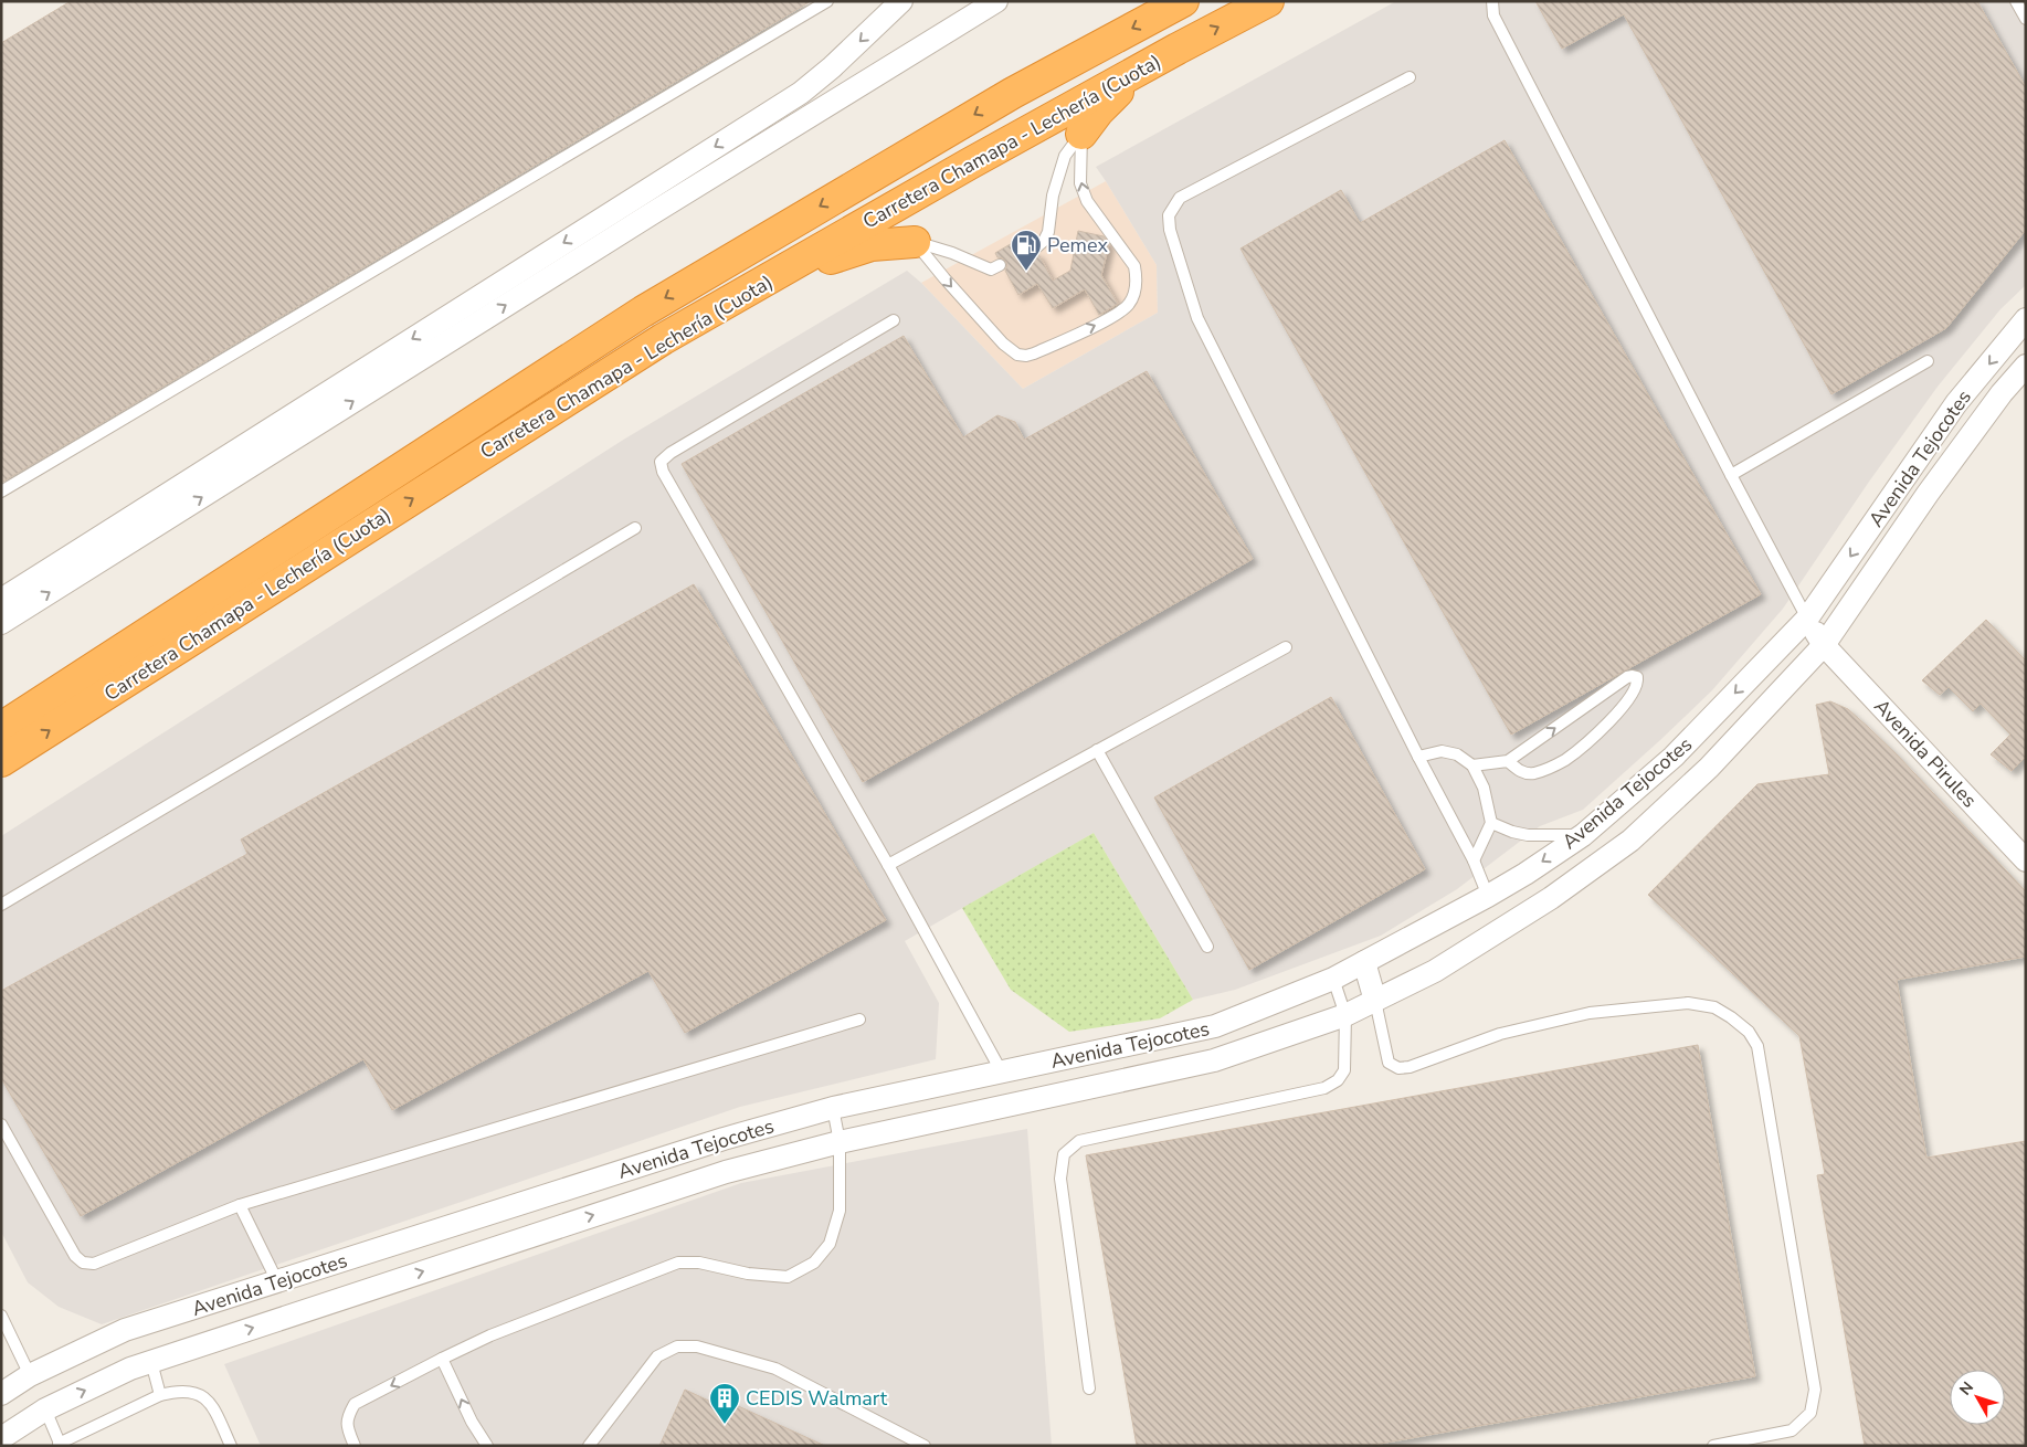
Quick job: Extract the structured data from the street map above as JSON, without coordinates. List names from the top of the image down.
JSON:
{
  "streets": {
    "highway": ["Carretera Chamapa - Lechería (Cuota)"],
    "street": ["Avenida Tejocotes", "Avenida Pirules"]
  },
  "crossings": [
    ["Avenida Tejocotes", "Avenida Pirules"]
  ],
  "places": {
    "fuel station": ["Pemex"],
    "building": ["CEDIS Walmart"]
  },
  "north": "top left"
}
